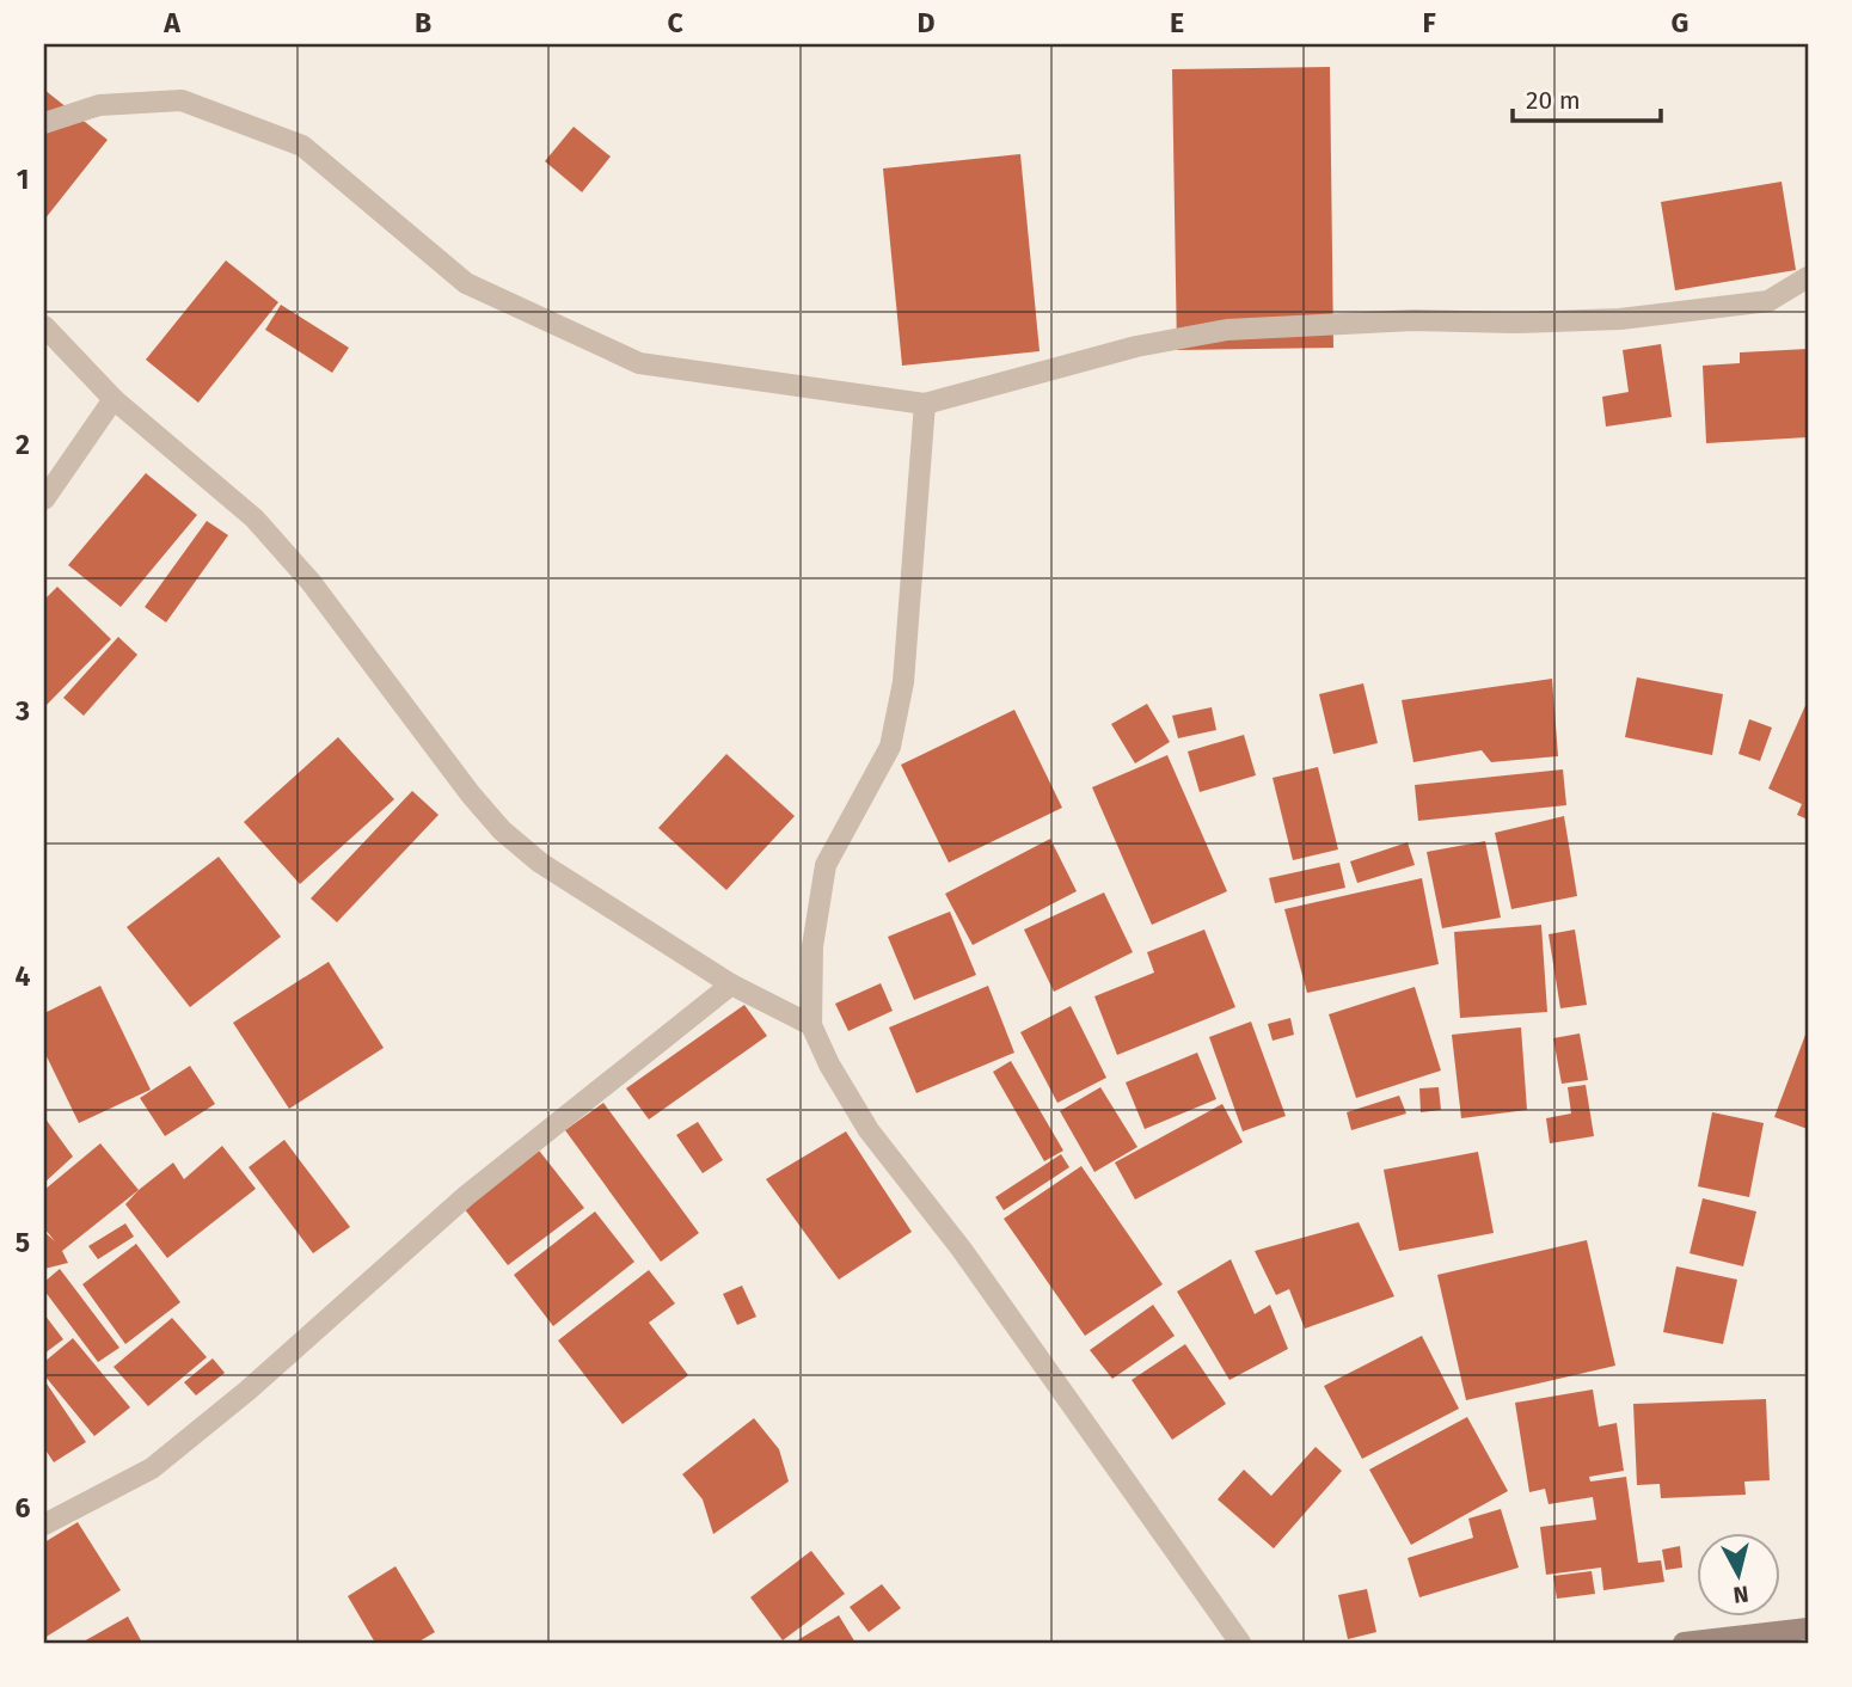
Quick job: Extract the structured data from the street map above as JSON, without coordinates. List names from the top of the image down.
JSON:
{
  "scale_bar": "20 m",
  "north": "bottom",
  "grid": {
    "columns": [
      "A",
      "B",
      "C",
      "D",
      "E",
      "F",
      "G"
    ],
    "rows": [
      "1",
      "2",
      "3",
      "4",
      "5",
      "6"
    ]
  }
}
